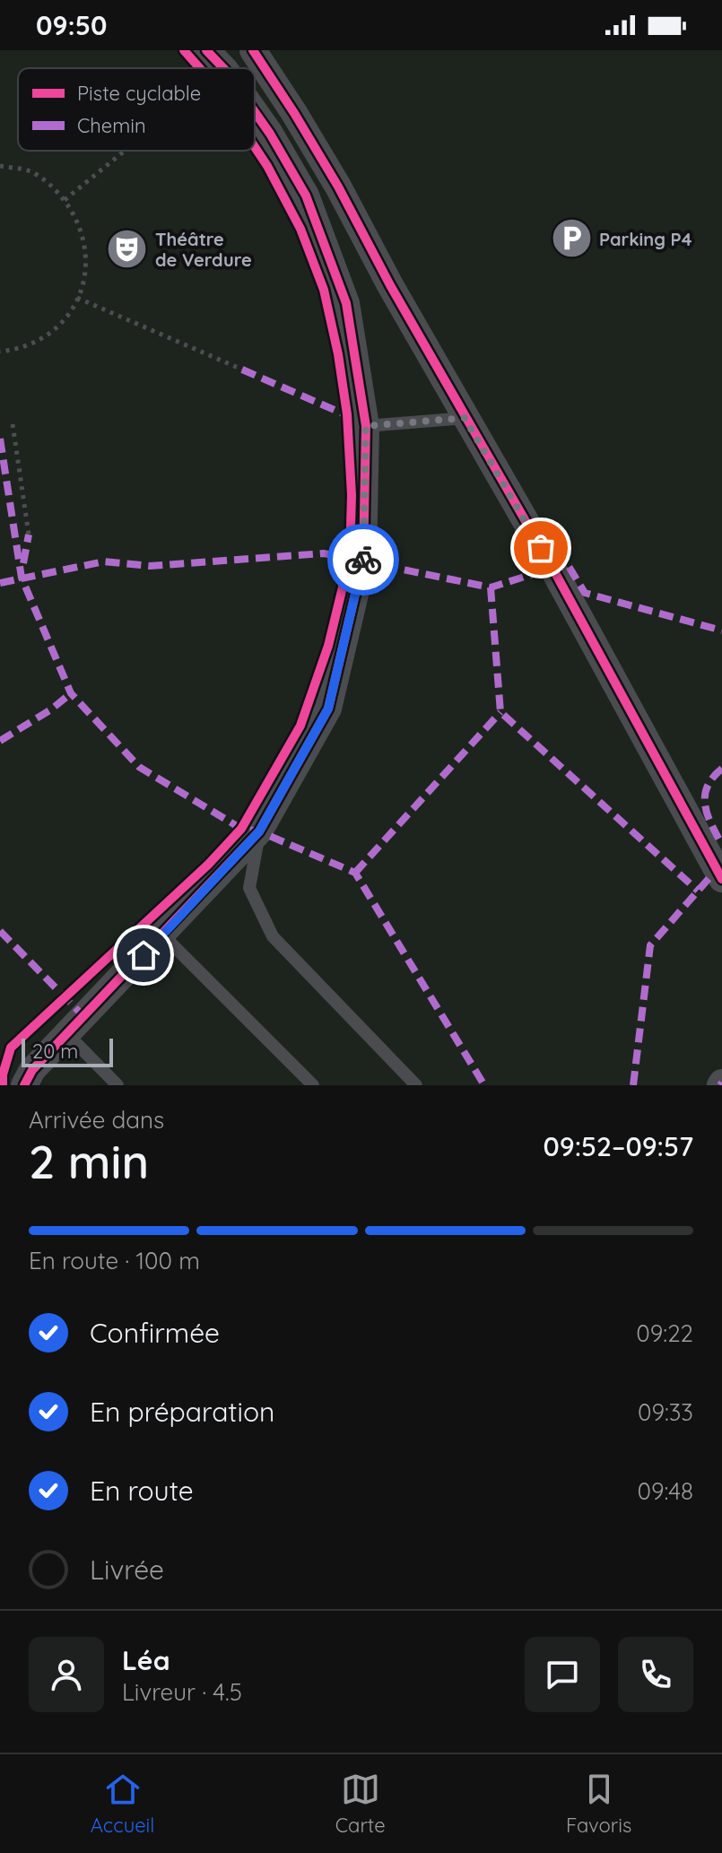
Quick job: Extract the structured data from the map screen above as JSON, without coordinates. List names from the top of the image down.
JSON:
{
  "places": {
    "parking": ["Parking P4"],
    "theatre": ["Théâtre de Verdure"]
  },
  "legend": ["Piste cyclable", "Chemin"],
  "scale_bar": "20 m",
  "page": {
    "status": "09:50",
    "scale": "20 m",
    "heading": ["2 min", "Arrivée dans", "09:52–09:57"],
    "panel": ["Léa", "Livreur · 4.5"],
    "bar": "En route · 100 m",
    "list": [
      ["Confirmée", "09:22"],
      ["En préparation", "09:33"],
      ["En route", "09:48"],
      "Livrée"
    ],
    "tabs": ["Accueil", "Carte", "Favoris"]
  }
}
